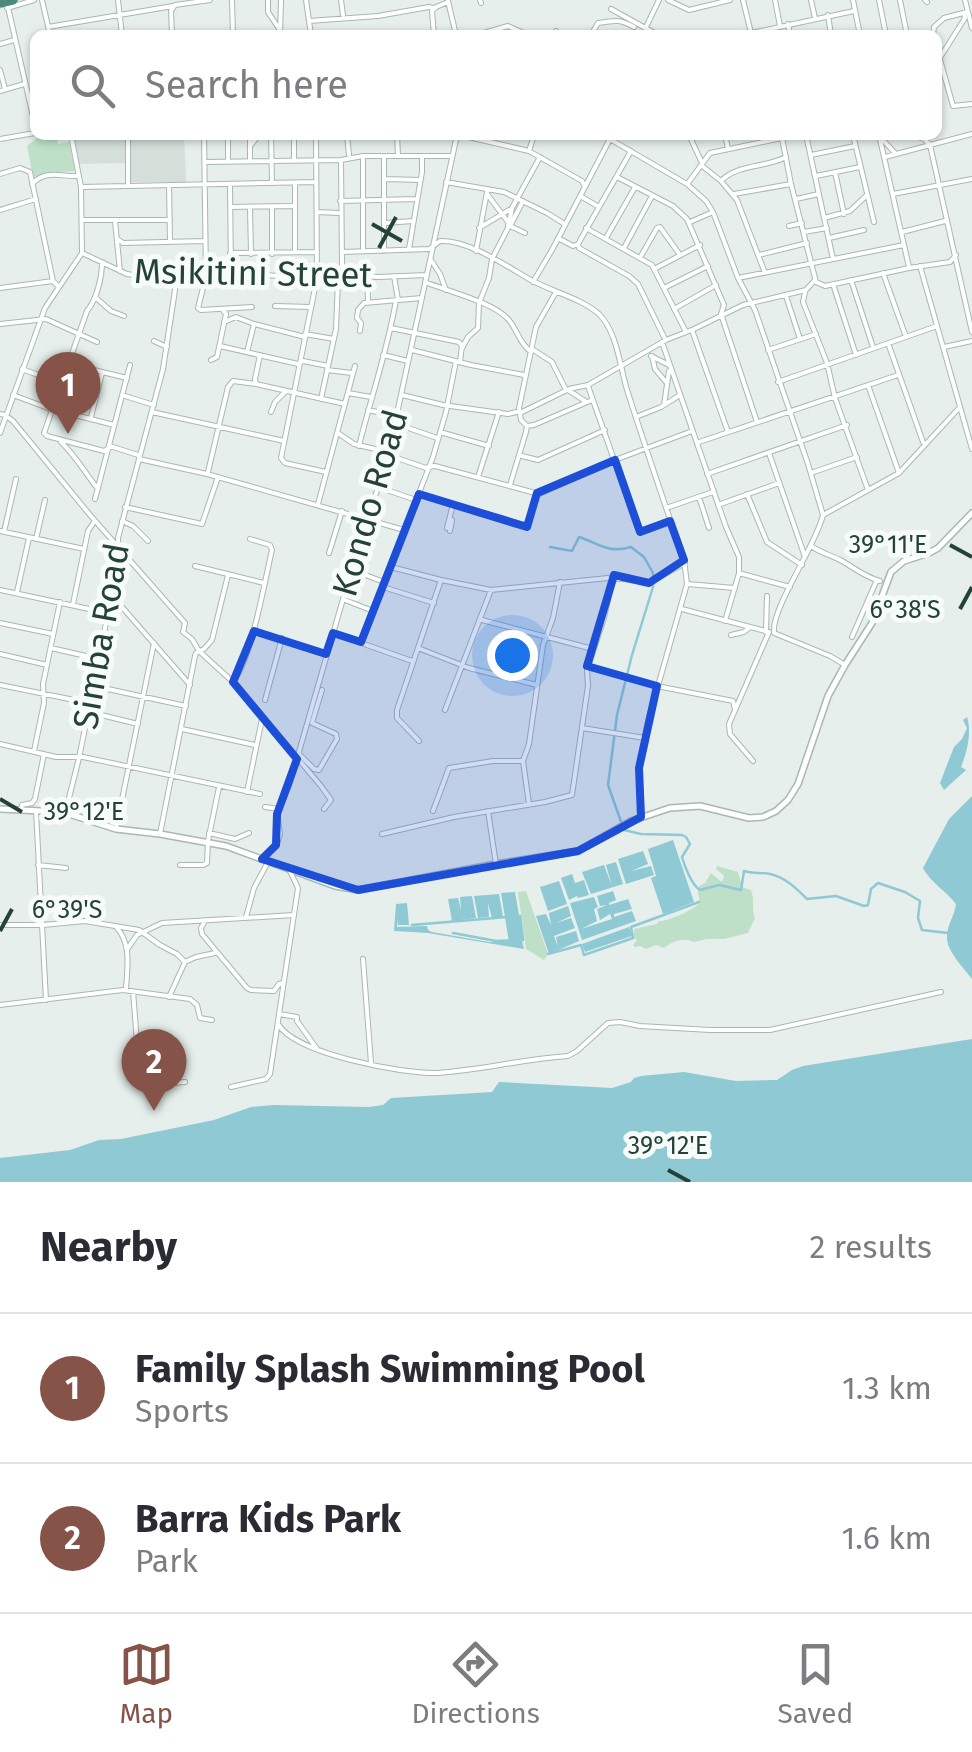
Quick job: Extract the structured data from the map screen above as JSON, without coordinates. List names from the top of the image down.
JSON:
{
  "streets": {
    "street": ["Msikitini Street", "Kondo Road", "Simba Road"]
  },
  "crossings": [
    ["Msikitini Street", "Kondo Road"],
    ["Msikitini Street", "Simba Road"]
  ],
  "page": {
    "search": "Search here",
    "pins": ["1", "2"],
    "heading": ["Nearby", "2 results"],
    "list": [
      {
        "mark": "1",
        "name": "Family Splash Swimming Pool",
        "note": "Sports",
        "value": "1.3 km"
      },
      {
        "mark": "2",
        "name": "Barra Kids Park",
        "note": "Park",
        "value": "1.6 km"
      }
    ],
    "nav": ["Map", "Directions", "Saved"]
  },
  "coordinates": [
    "39°11'E",
    "6°38'S",
    "39°12'E",
    "6°39'S"
  ]
}
